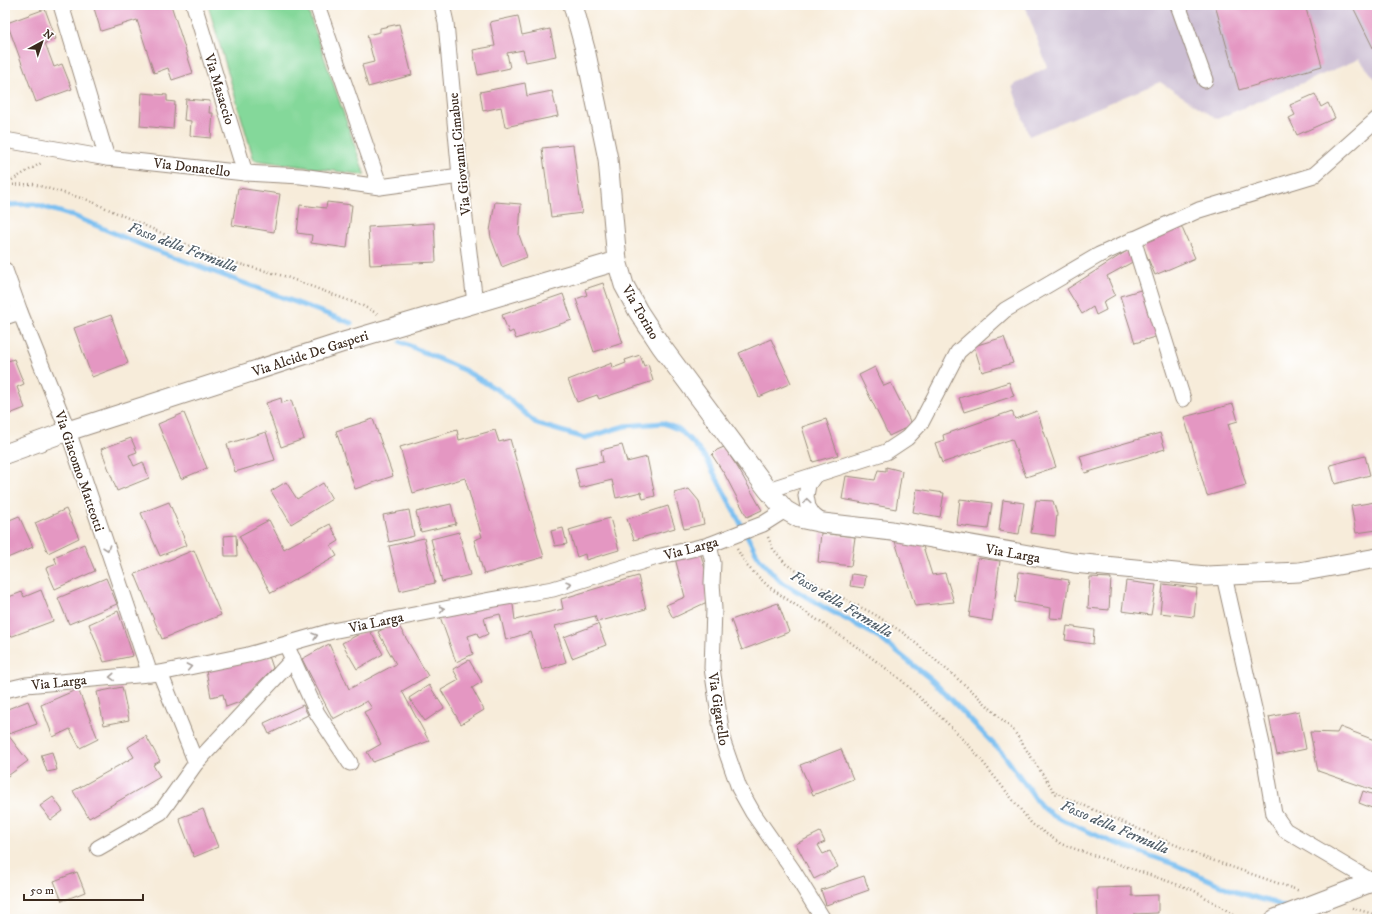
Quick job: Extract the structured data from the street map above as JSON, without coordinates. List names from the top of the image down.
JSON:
{
  "streets": {
    "street": [
      "Via Masaccio",
      "Via Giovanni Cimabue",
      "Via Donatello",
      "Via Torino",
      "Via Alcide De Gasperi",
      "Via Giacomo Matteotti",
      "Via Larga",
      "Via Gigarello"
    ]
  },
  "crossings": [
    ["Via Masaccio", "Via Donatello"],
    ["Via Giovanni Cimabue", "Via Donatello"],
    ["Via Giovanni Cimabue", "Via Alcide De Gasperi"],
    ["Via Torino", "Via Alcide De Gasperi"],
    ["Via Torino", "Via Larga"],
    ["Via Alcide De Gasperi", "Via Giacomo Matteotti"],
    ["Via Giacomo Matteotti", "Via Larga"],
    ["Via Larga", "Via Gigarello"]
  ],
  "one_way": ["Via Giacomo Matteotti"],
  "water": ["Fosso della Fermulla"],
  "scale_bar": "50 m",
  "north": "top right"
}
